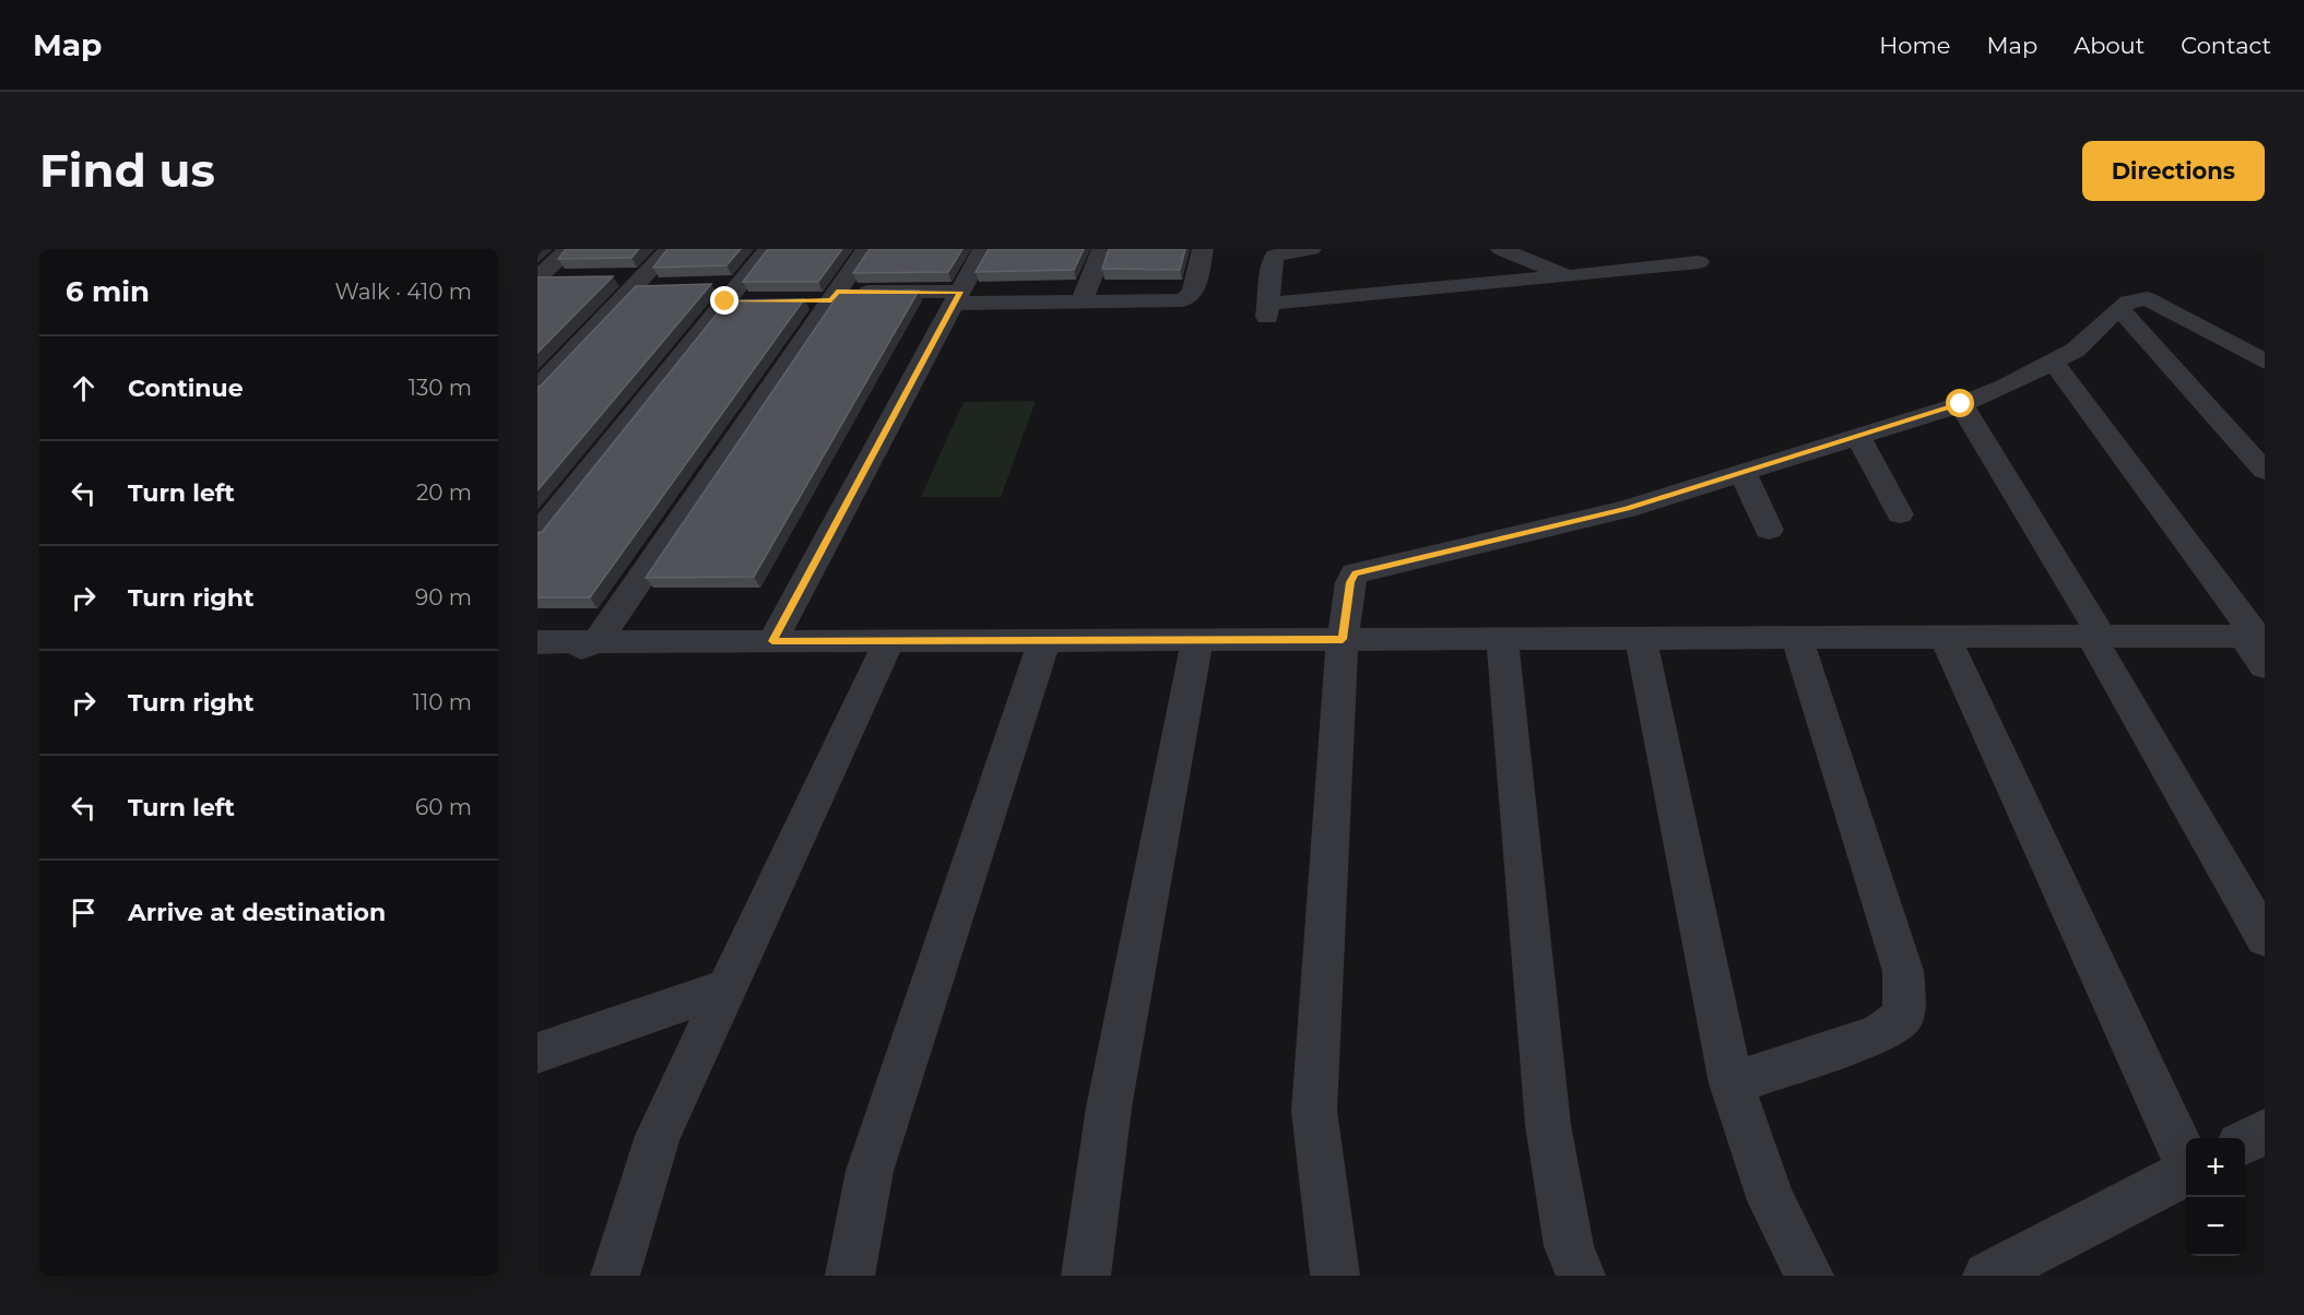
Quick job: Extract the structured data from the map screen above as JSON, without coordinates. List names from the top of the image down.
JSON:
{
  "page": {
    "header": "Map",
    "nav": [
      "Home",
      "Map",
      "About",
      "Contact"
    ],
    "buttons": "Directions",
    "title": "Find us",
    "heading": ["6 min", "Walk · 410 m"],
    "list": [
      ["Continue", "130 m"],
      ["Turn left", "20 m"],
      ["Turn right", "90 m"],
      ["Turn right", "110 m"],
      ["Turn left", "60 m"],
      "Arrive at destination"
    ],
    "map_buttons": ["+", "−"]
  }
}
